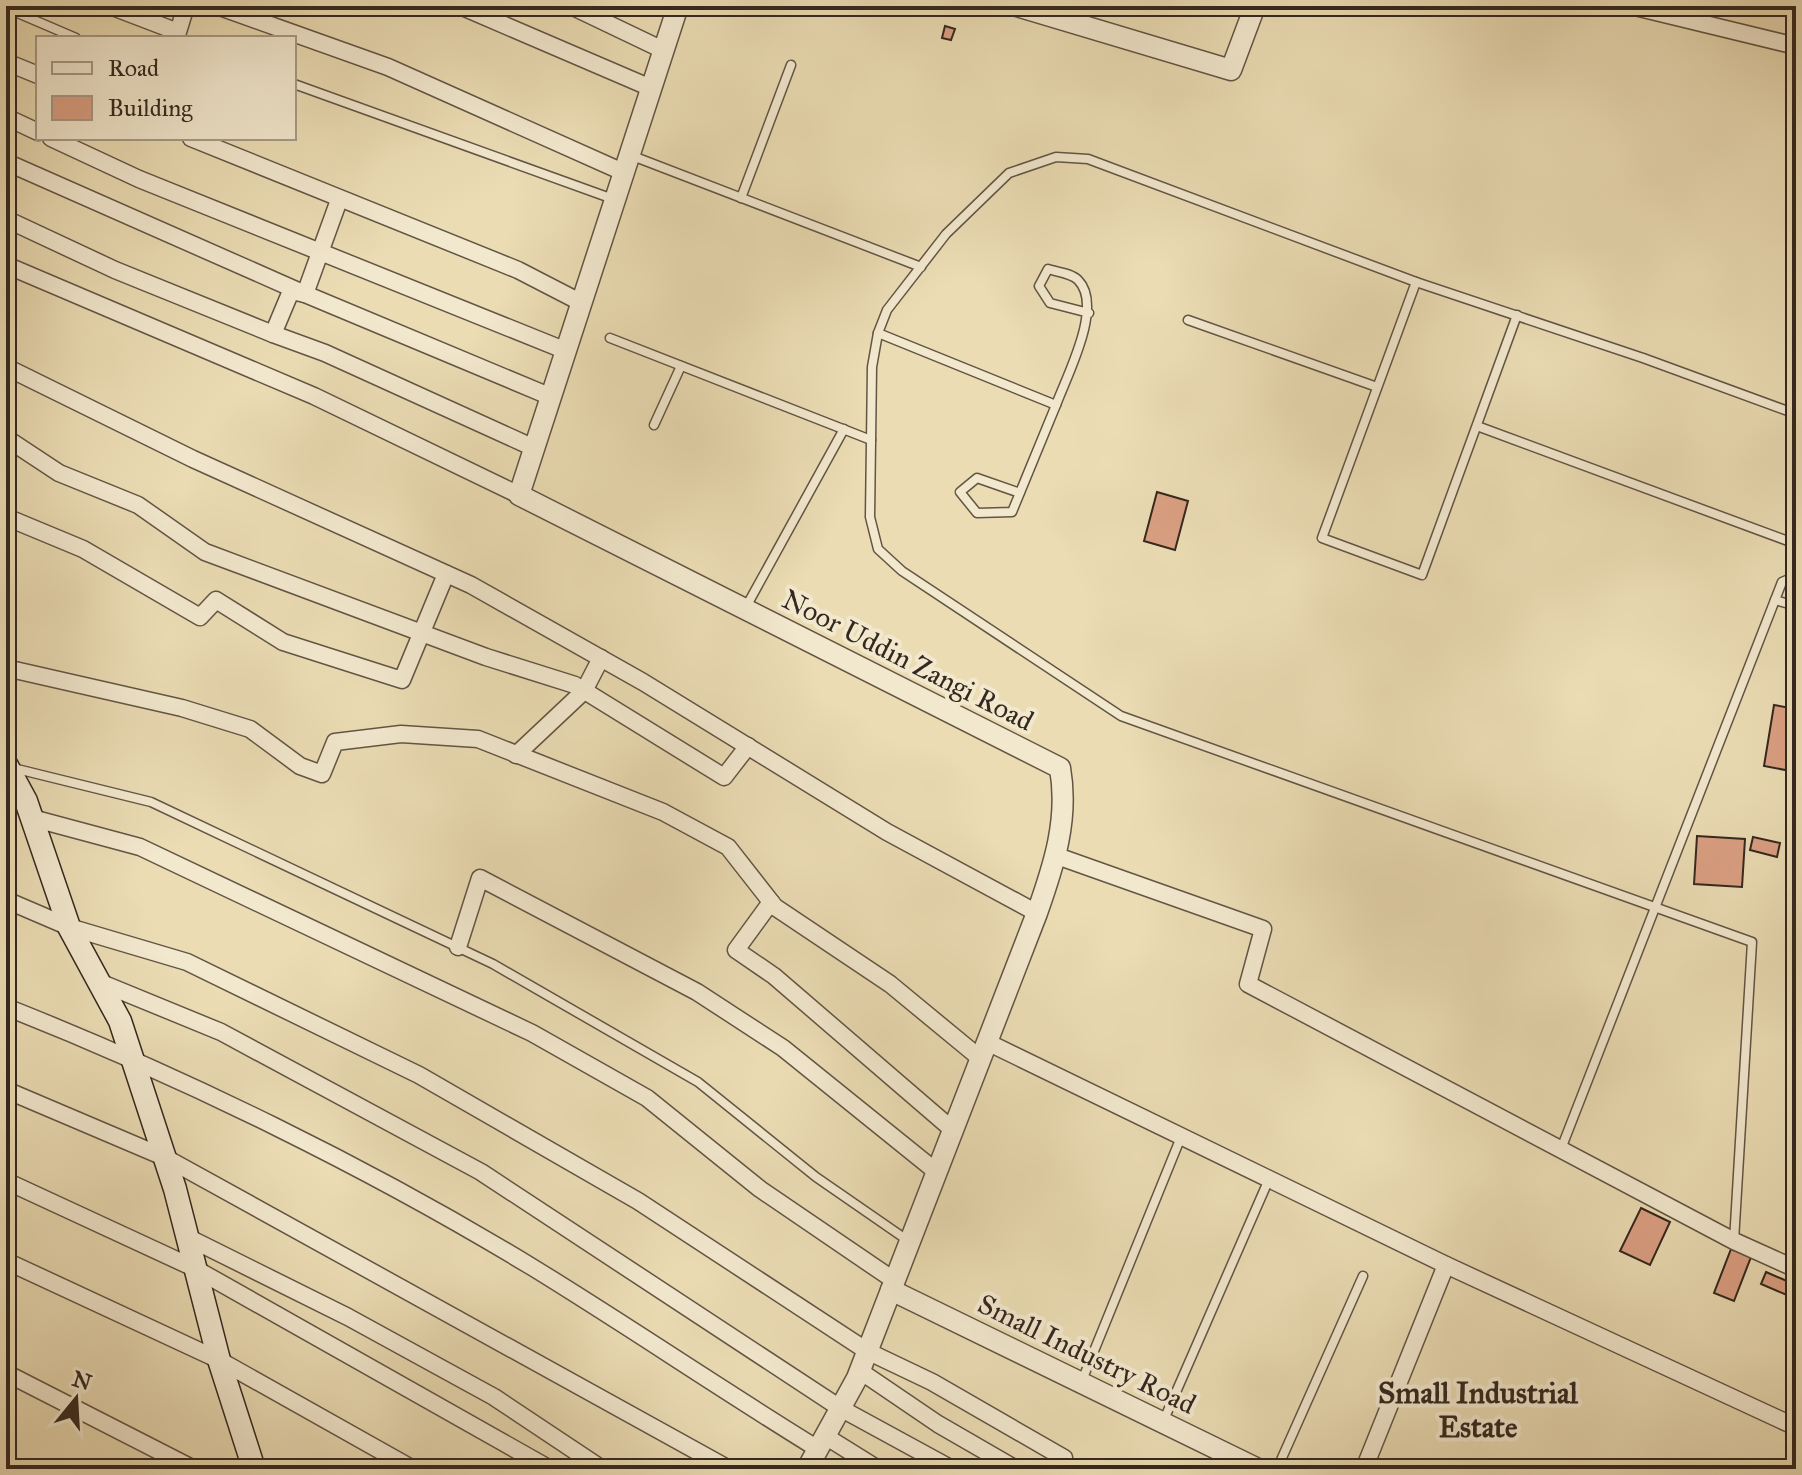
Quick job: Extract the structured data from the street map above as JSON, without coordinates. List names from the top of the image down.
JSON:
{
  "streets": {
    "street": ["Noor Uddin Zangi Road", "Small Industry Road"]
  },
  "crossings": [
    ["Noor Uddin Zangi Road", "Small Industry Road"]
  ],
  "districts": ["Small Industrial Estate"],
  "legend": ["Road", "Building"],
  "north": "top"
}
